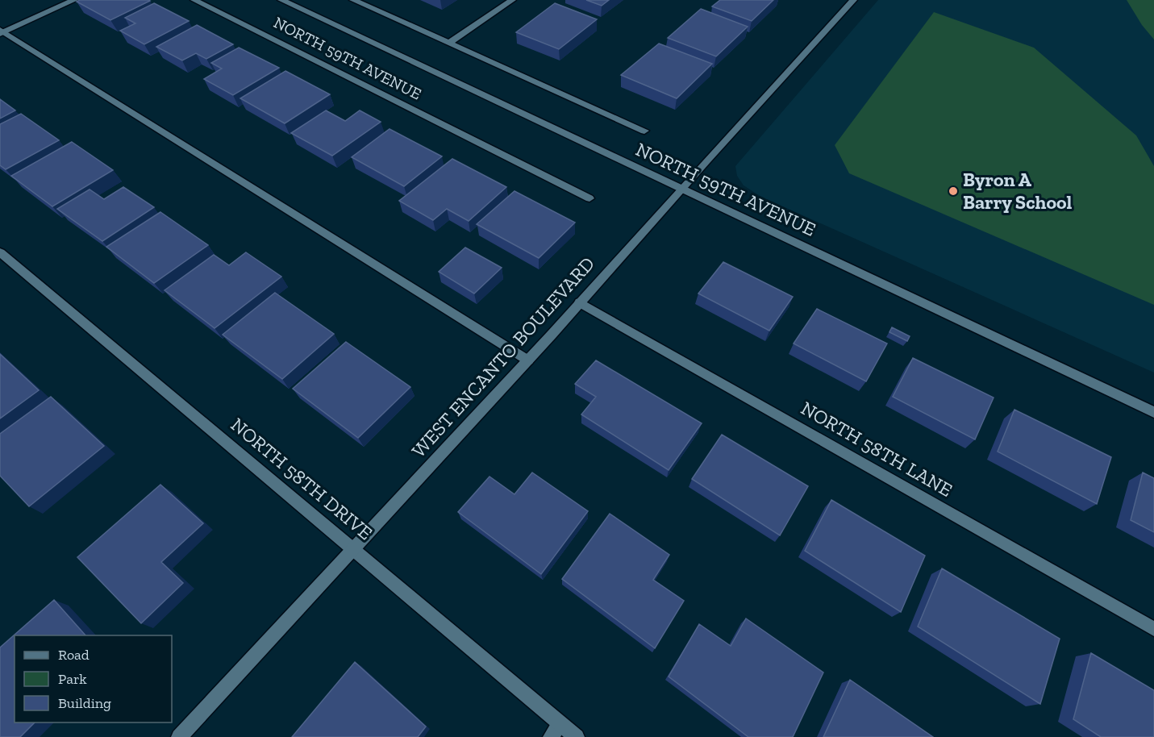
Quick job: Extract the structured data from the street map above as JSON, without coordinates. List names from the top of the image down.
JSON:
{
  "streets": {
    "street": [
      "NORTH 59TH AVENUE",
      "WEST ENCANTO BOULEVARD",
      "NORTH 58TH LANE",
      "NORTH 58TH DRIVE"
    ]
  },
  "crossings": [
    ["NORTH 59TH AVENUE", "WEST ENCANTO BOULEVARD"],
    ["WEST ENCANTO BOULEVARD", "NORTH 58TH LANE"],
    ["WEST ENCANTO BOULEVARD", "NORTH 58TH DRIVE"]
  ],
  "places": ["Byron A Barry School"],
  "legend": ["Road", "Park", "Building"]
}
